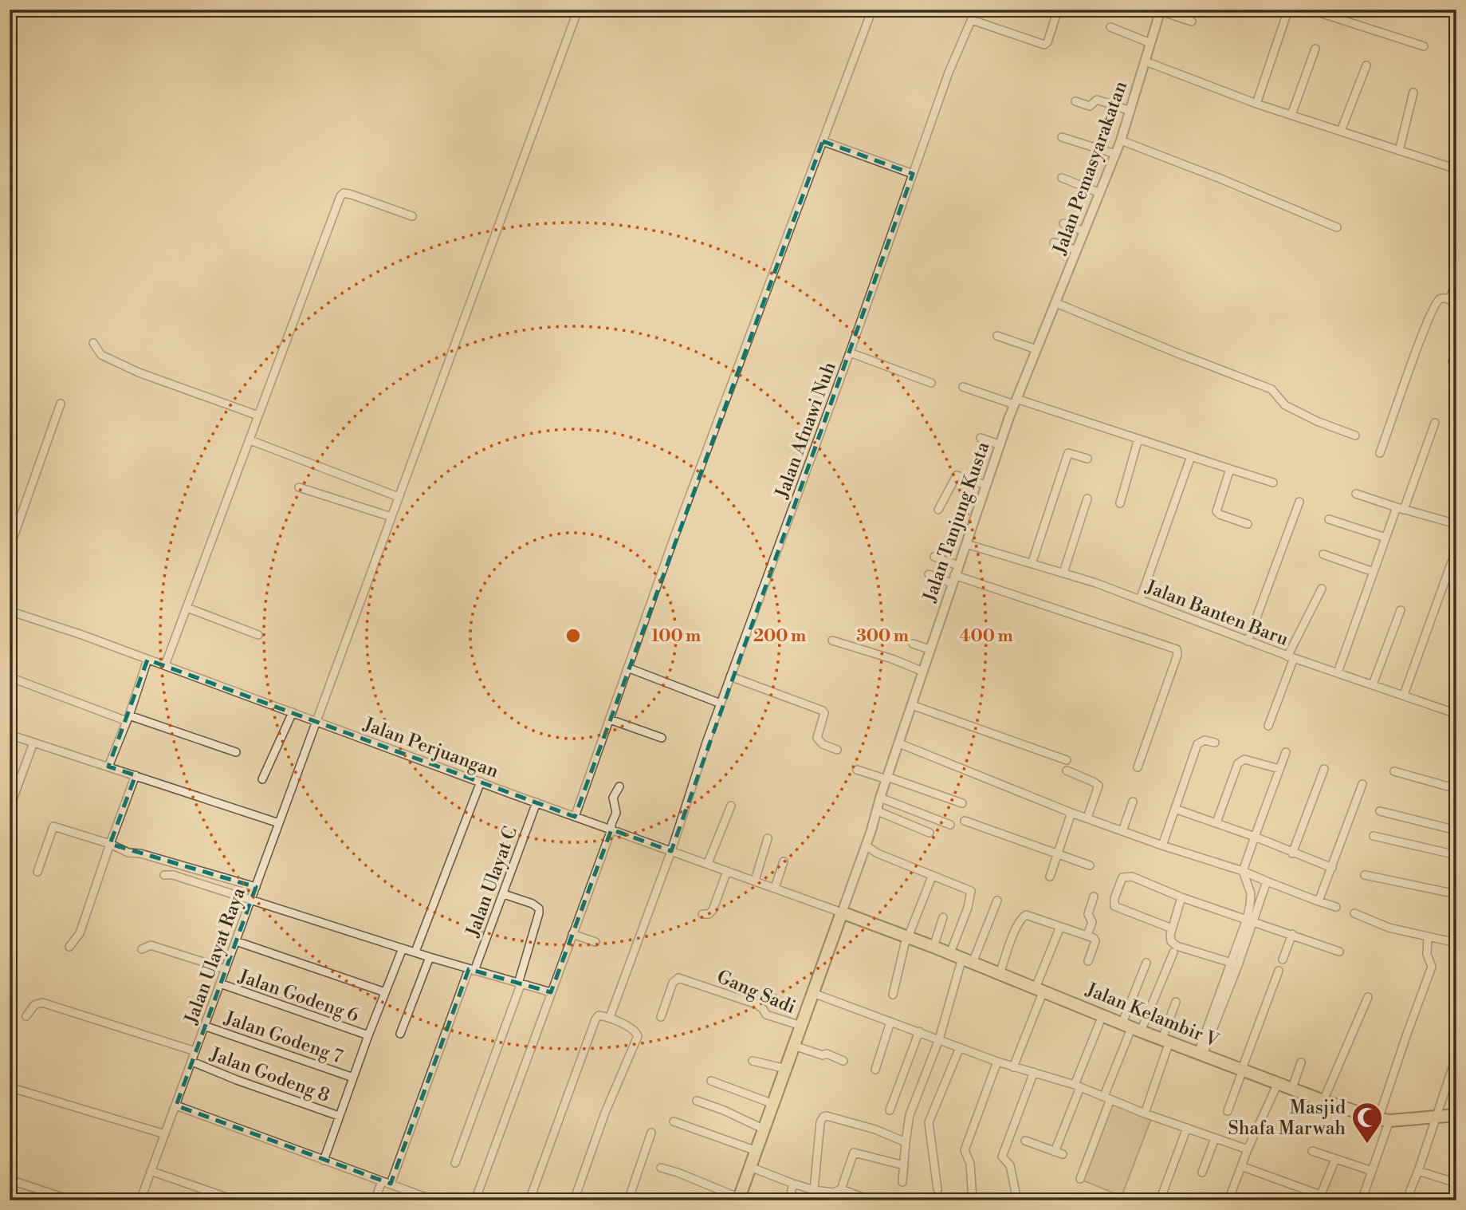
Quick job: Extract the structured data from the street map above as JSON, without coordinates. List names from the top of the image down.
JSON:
{
  "streets": {
    "main road": ["Jalan Kelambir V"],
    "street": [
      "Jalan Pemasyarakatan",
      "Jalan Afnawi Nuh",
      "Jalan Tanjung Kusta",
      "Jalan Banten Baru",
      "Jalan Perjuangan",
      "Jalan Ulayat C",
      "Jalan Ulayat Raya",
      "Gang Sadi",
      "Jalan Godeng 6",
      "Jalan Godeng 7",
      "Jalan Godeng 8"
    ]
  },
  "crossings": [
    ["Jalan Pemasyarakatan", "Jalan Tanjung Kusta"],
    ["Jalan Afnawi Nuh", "Jalan Perjuangan"],
    ["Jalan Tanjung Kusta", "Jalan Banten Baru"],
    ["Jalan Tanjung Kusta", "Jalan Perjuangan"],
    ["Jalan Tanjung Kusta", "Jalan Kelambir V"],
    ["Jalan Perjuangan", "Jalan Ulayat C"],
    ["Jalan Perjuangan", "Jalan Ulayat Raya"],
    ["Jalan Perjuangan", "Jalan Kelambir V"],
    ["Jalan Ulayat Raya", "Jalan Godeng 6"],
    ["Jalan Ulayat Raya", "Jalan Godeng 7"],
    ["Jalan Ulayat Raya", "Jalan Godeng 8"]
  ],
  "places": {
    "mosque": ["Masjid Shafa Marwah"]
  },
  "rings": [
    "100 m",
    "200 m",
    "300 m",
    "400 m"
  ]
}
